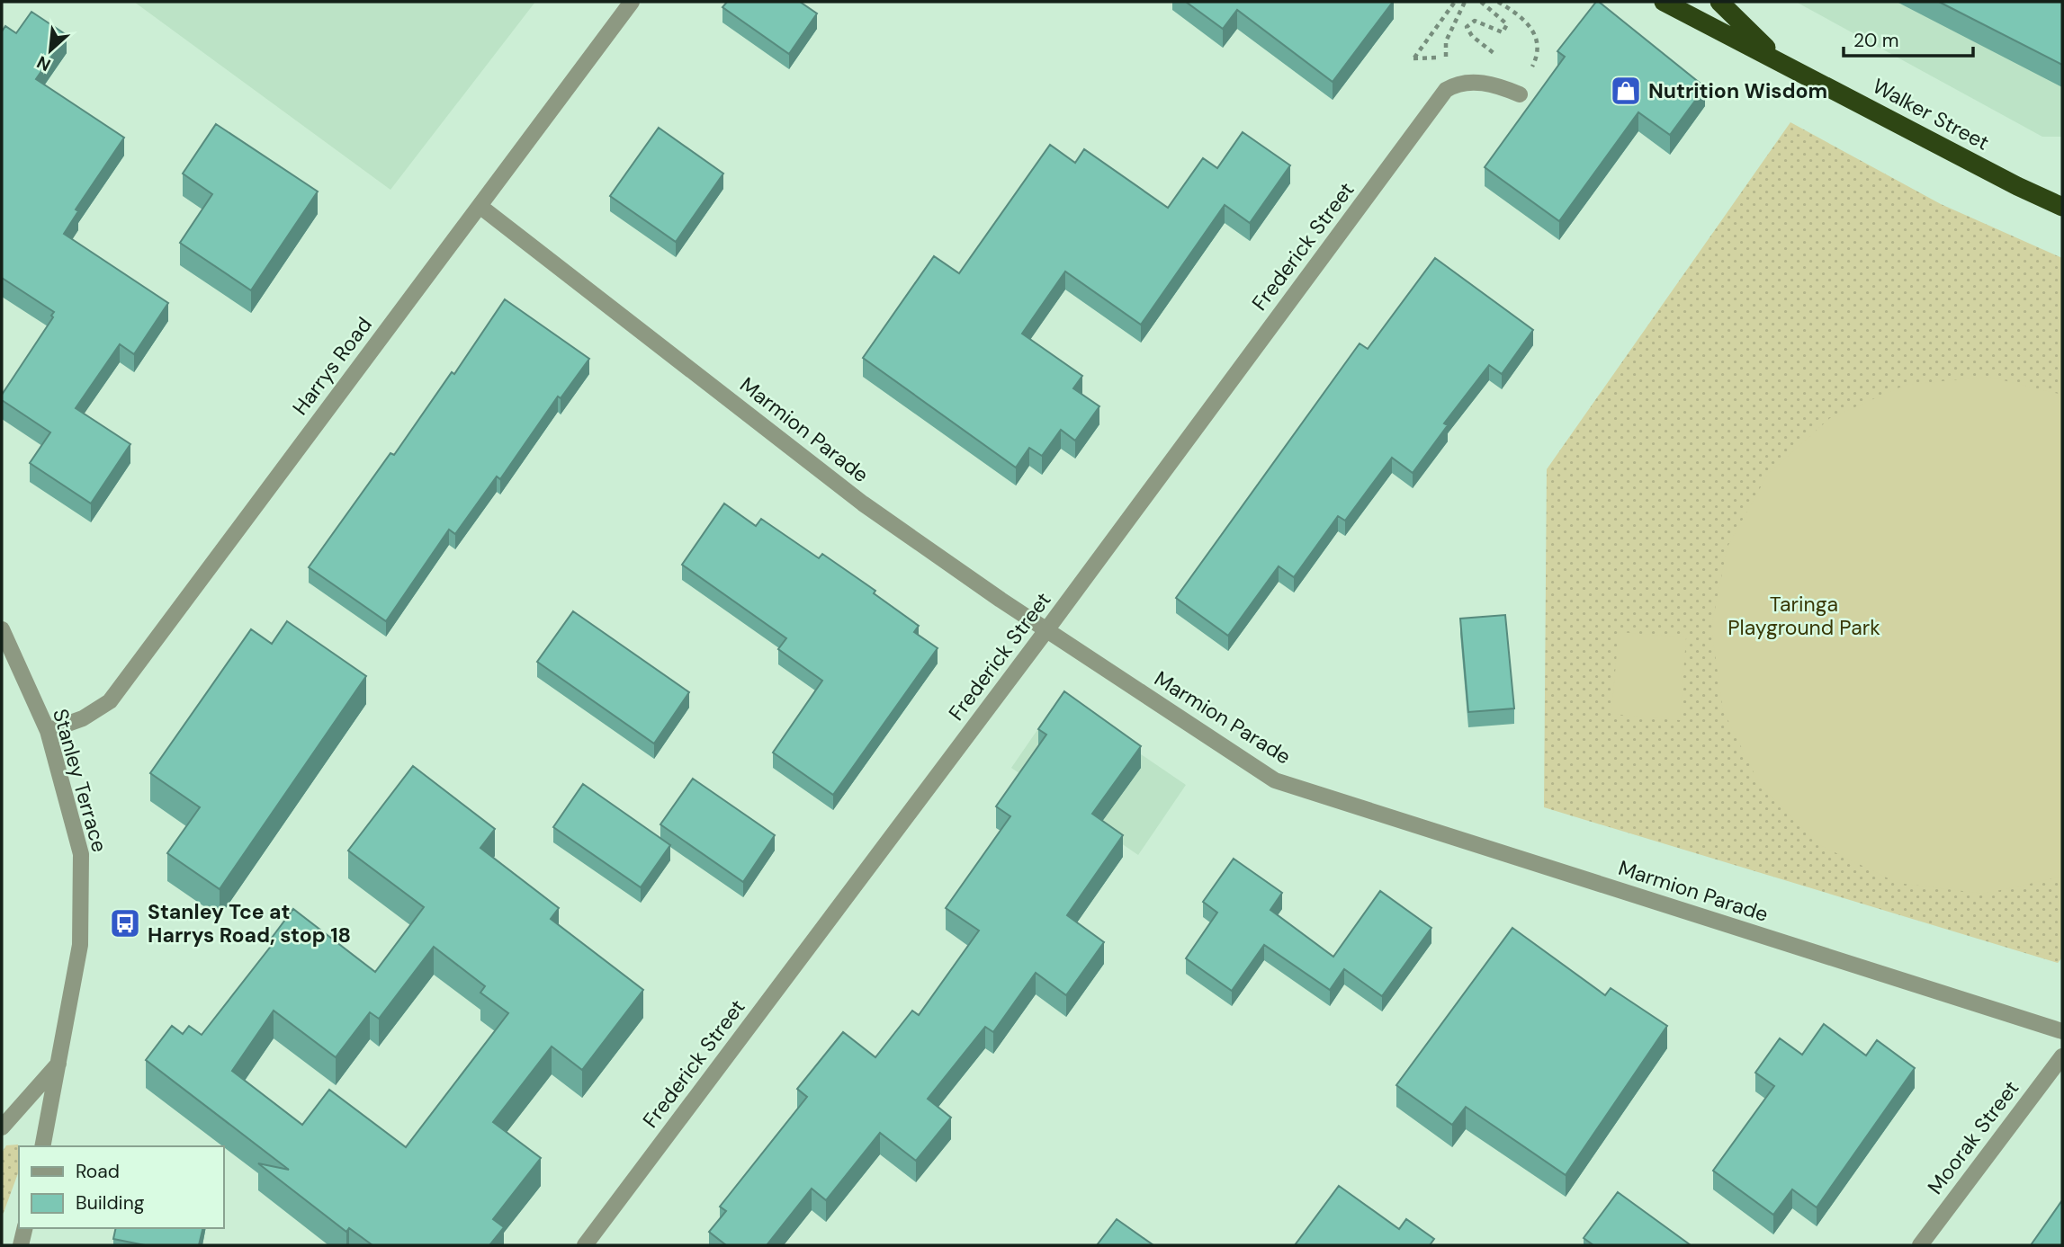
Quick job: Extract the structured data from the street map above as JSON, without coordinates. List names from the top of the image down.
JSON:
{
  "streets": {
    "highway": ["Walker Street"],
    "street": [
      "Frederick Street",
      "Harrys Road",
      "Marmion Parade",
      "Stanley Terrace",
      "Moorak Street"
    ]
  },
  "crossings": [
    ["Frederick Street", "Marmion Parade"],
    ["Harrys Road", "Marmion Parade"],
    ["Harrys Road", "Stanley Terrace"]
  ],
  "parks": ["Taringa Playground Park"],
  "places": {
    "shop": ["Nutrition Wisdom"],
    "bus stop": ["Stanley Tce at Harrys Road, stop 18"]
  },
  "legend": ["Road", "Building"],
  "scale_bar": "20 m",
  "north": "bottom left"
}
